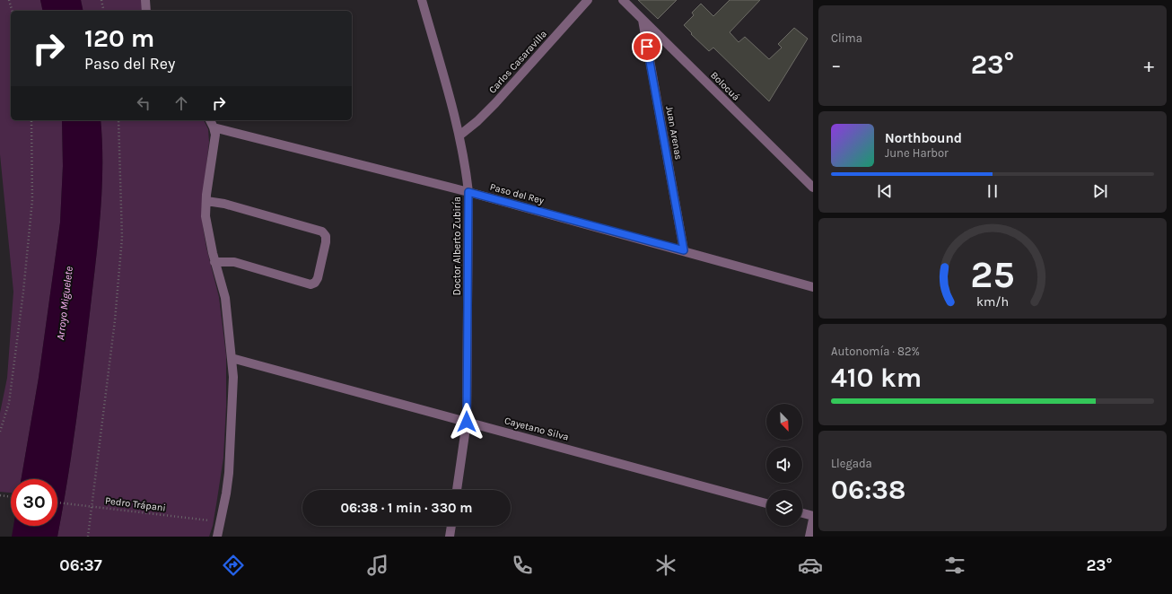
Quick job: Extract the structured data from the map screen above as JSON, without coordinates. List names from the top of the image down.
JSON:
{
  "streets": {
    "street": [
      "Carlos Casaravilla",
      "Bolocuá",
      "Juan Arenas",
      "Paso del Rey",
      "Doctor Alberto Zubiría",
      "Cayetano Silva"
    ],
    "path": ["Pedro Trápani"]
  },
  "crossings": [
    ["Carlos Casaravilla", "Doctor Alberto Zubiría"],
    ["Bolocuá", "Juan Arenas"],
    ["Juan Arenas", "Paso del Rey"],
    ["Paso del Rey", "Doctor Alberto Zubiría"],
    ["Doctor Alberto Zubiría", "Cayetano Silva"]
  ],
  "water": ["Arroyo Miguelete"],
  "north": "bottom right",
  "page": {
    "tile": [
      "Clima",
      ["Autonomía · 82%", "410 km"],
      ["Llegada", "06:38"]
    ],
    "turn": ["120 m", "Paso del Rey"],
    "heat": ["−", "23°", "+"],
    "song": ["Northbound", "June Harbor"],
    "limit": "30",
    "trip": "06:38 · 1 min · 330 m",
    "tabs": ["06:37", "23°"],
    "gauge": ["25", "km/h"]
  }
}
